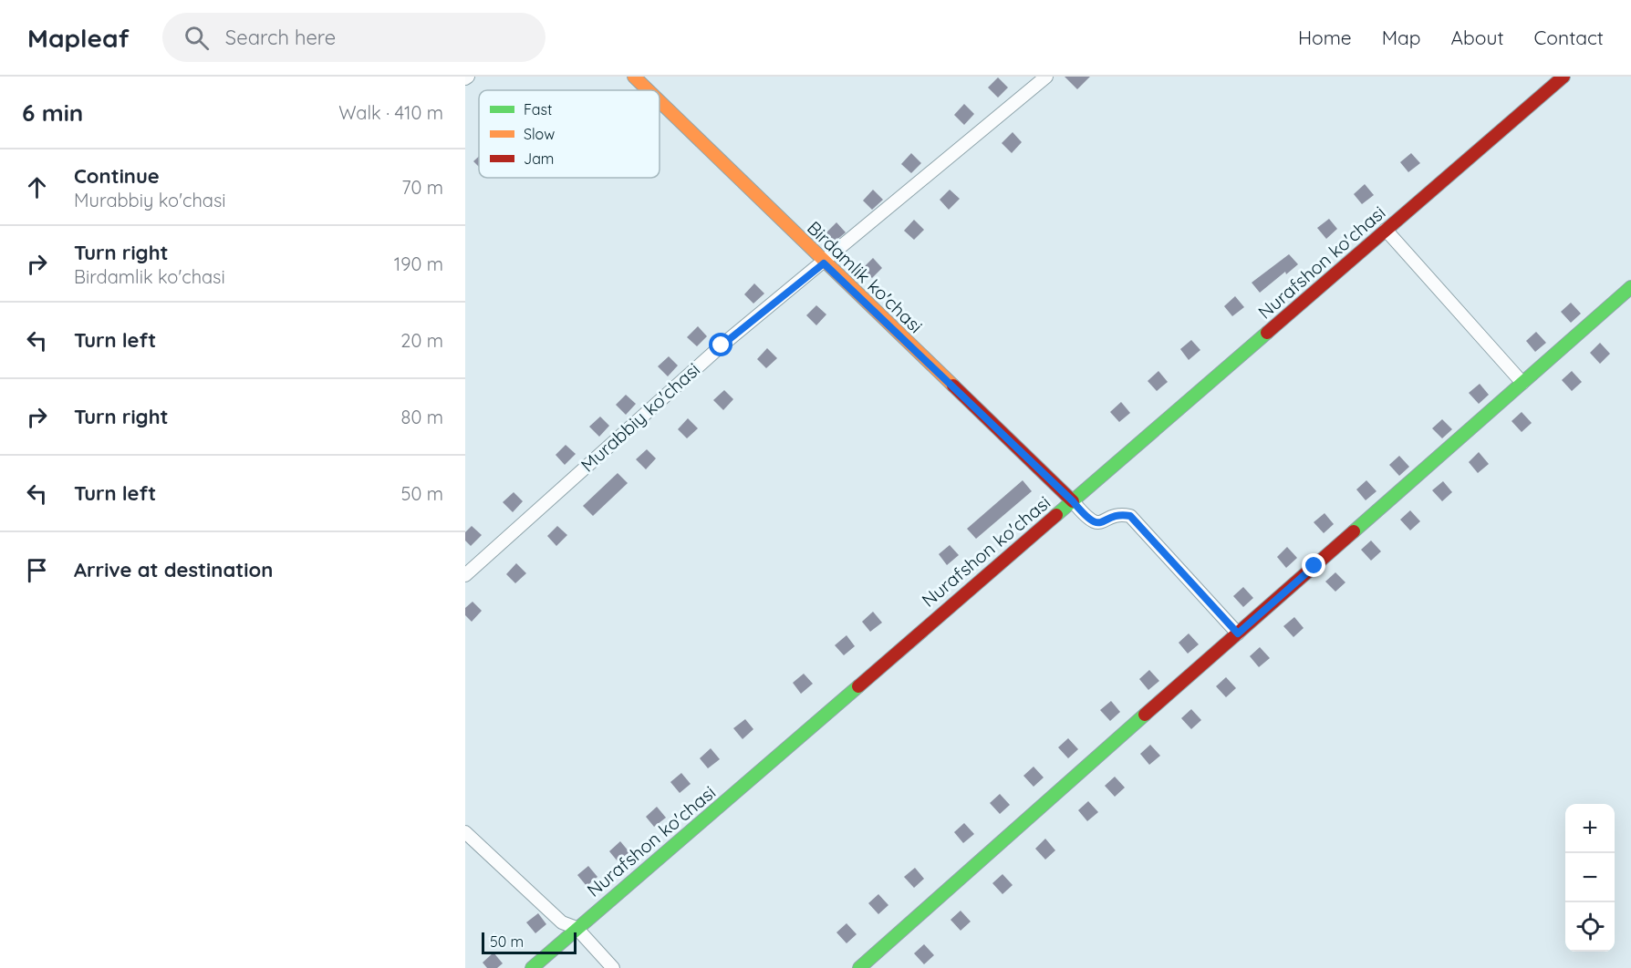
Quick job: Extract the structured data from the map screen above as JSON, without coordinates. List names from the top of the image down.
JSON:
{
  "streets": {
    "street": ["Nurafshon ko'chasi", "Birdamlik ko'chasi", "Murabbiy ko'chasi"]
  },
  "crossings": [
    ["Nurafshon ko'chasi", "Birdamlik ko'chasi"],
    ["Birdamlik ko'chasi", "Murabbiy ko'chasi"]
  ],
  "legend": ["Fast", "Slow", "Jam"],
  "scale_bar": "50 m",
  "page": {
    "header": "Mapleaf",
    "search": "Search here",
    "nav": [
      "Home",
      "Map",
      "About",
      "Contact"
    ],
    "heading": ["6 min", "Walk · 410 m"],
    "list": [
      ["Continue", "Murabbiy ko'chasi", "70 m"],
      ["Turn right", "Birdamlik ko'chasi", "190 m"],
      ["Turn left", "20 m"],
      ["Turn right", "80 m"],
      ["Turn left", "50 m"],
      "Arrive at destination"
    ],
    "map_buttons": ["+", "−"],
    "scale": "50 m"
  }
}
